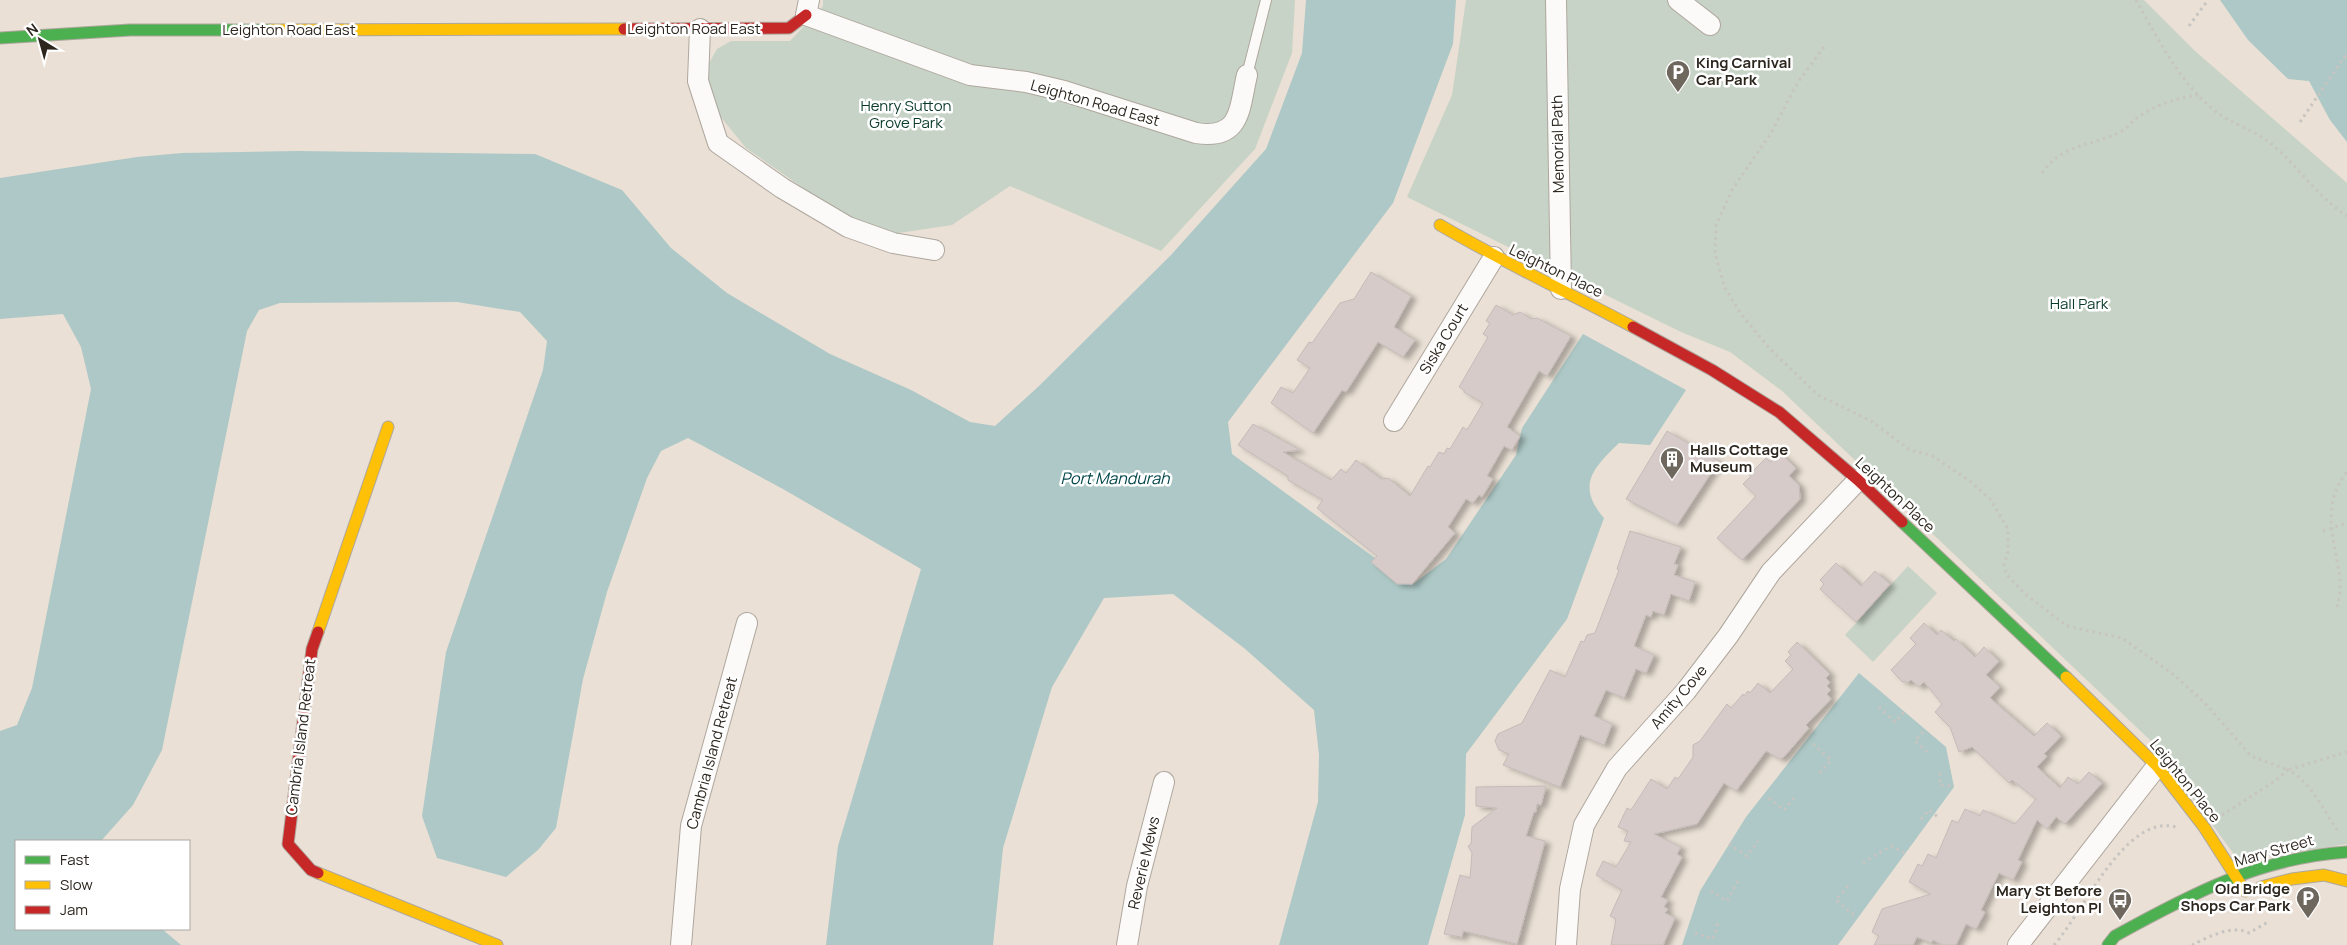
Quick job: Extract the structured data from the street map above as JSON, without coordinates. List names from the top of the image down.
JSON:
{
  "streets": {
    "street": [
      "Leighton Road East",
      "Memorial Path",
      "Leighton Place",
      "Siska Court",
      "Amity Cove",
      "Cambria Island Retreat",
      "Mary Street",
      "Reverie Mews"
    ]
  },
  "crossings": [
    ["Memorial Path", "Leighton Place"],
    ["Leighton Place", "Siska Court"],
    ["Leighton Place", "Amity Cove"],
    ["Leighton Place", "Mary Street"]
  ],
  "water": ["Port Mandurah"],
  "parks": ["Henry Sutton Grove Park", "Hall Park"],
  "places": {
    "parking": ["King Carnival Car Park", "Old Bridge Shops Car Park"],
    "building": ["Halls Cottage Museum"],
    "bus stop": ["Mary St Before Leighton Pl"]
  },
  "legend": ["Fast", "Slow", "Jam"],
  "north": "top left"
}
